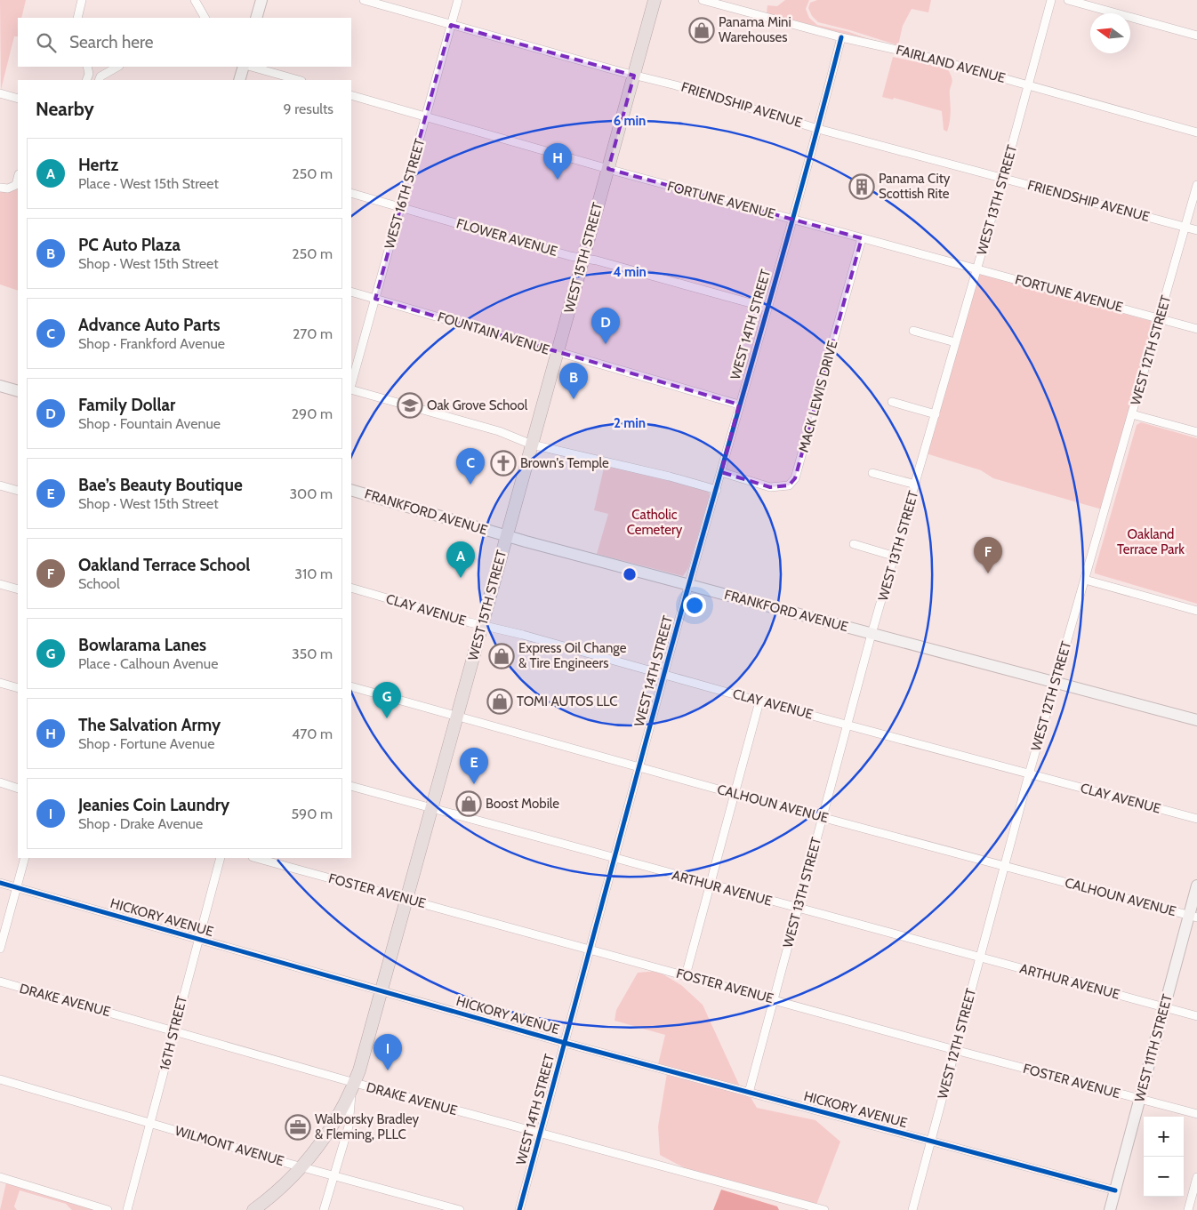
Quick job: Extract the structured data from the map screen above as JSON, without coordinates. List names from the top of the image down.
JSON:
{
  "streets": {
    "highway": ["WEST 15TH STREET"],
    "main road": ["FRANKFORD AVENUE", "WEST 11TH STREET"],
    "street": [
      "FAIRLAND AVENUE",
      "FRIENDSHIP AVENUE",
      "WEST 16TH STREET",
      "FORTUNE AVENUE",
      "WEST 13TH STREET",
      "FLOWER AVENUE",
      "WEST 14TH STREET",
      "FOUNTAIN AVENUE",
      "WEST 12TH STREET",
      "MACK LEWIS DRIVE",
      "CLAY AVENUE",
      "CALHOUN AVENUE",
      "ARTHUR AVENUE",
      "FOSTER AVENUE",
      "HICKORY AVENUE",
      "DRAKE AVENUE",
      "16TH STREET",
      "WILMONT AVENUE"
    ]
  },
  "crossings": [
    ["FAIRLAND AVENUE", "WEST 13TH STREET"],
    ["FAIRLAND AVENUE", "WEST 14TH STREET"],
    ["FRIENDSHIP AVENUE", "WEST 16TH STREET"],
    ["FRIENDSHIP AVENUE", "WEST 13TH STREET"],
    ["FRIENDSHIP AVENUE", "WEST 15TH STREET"],
    ["FRIENDSHIP AVENUE", "WEST 14TH STREET"],
    ["FRIENDSHIP AVENUE", "WEST 12TH STREET"],
    ["WEST 16TH STREET", "FORTUNE AVENUE"],
    ["WEST 16TH STREET", "FLOWER AVENUE"],
    ["WEST 16TH STREET", "FOUNTAIN AVENUE"],
    ["FORTUNE AVENUE", "WEST 13TH STREET"],
    ["FORTUNE AVENUE", "WEST 15TH STREET"],
    ["FORTUNE AVENUE", "WEST 14TH STREET"],
    ["FORTUNE AVENUE", "WEST 12TH STREET"],
    ["FORTUNE AVENUE", "MACK LEWIS DRIVE"],
    ["WEST 13TH STREET", "FRANKFORD AVENUE"],
    ["WEST 13TH STREET", "CLAY AVENUE"],
    ["WEST 13TH STREET", "CALHOUN AVENUE"],
    ["WEST 13TH STREET", "ARTHUR AVENUE"],
    ["WEST 13TH STREET", "FOSTER AVENUE"],
    ["WEST 13TH STREET", "HICKORY AVENUE"],
    ["FLOWER AVENUE", "WEST 15TH STREET"],
    ["FLOWER AVENUE", "WEST 14TH STREET"],
    ["WEST 15TH STREET", "FOUNTAIN AVENUE"],
    ["WEST 15TH STREET", "FRANKFORD AVENUE"],
    ["WEST 15TH STREET", "CLAY AVENUE"],
    ["WEST 15TH STREET", "CALHOUN AVENUE"],
    ["WEST 15TH STREET", "ARTHUR AVENUE"],
    ["WEST 15TH STREET", "FOSTER AVENUE"],
    ["WEST 15TH STREET", "HICKORY AVENUE"],
    ["WEST 15TH STREET", "DRAKE AVENUE"],
    ["WEST 15TH STREET", "WILMONT AVENUE"],
    ["WEST 14TH STREET", "FOUNTAIN AVENUE"],
    ["WEST 14TH STREET", "MACK LEWIS DRIVE"],
    ["WEST 14TH STREET", "FRANKFORD AVENUE"],
    ["WEST 14TH STREET", "CLAY AVENUE"],
    ["WEST 14TH STREET", "CALHOUN AVENUE"],
    ["WEST 14TH STREET", "ARTHUR AVENUE"],
    ["WEST 14TH STREET", "FOSTER AVENUE"],
    ["WEST 14TH STREET", "HICKORY AVENUE"],
    ["WEST 14TH STREET", "DRAKE AVENUE"],
    ["WEST 12TH STREET", "FRANKFORD AVENUE"],
    ["WEST 12TH STREET", "CLAY AVENUE"],
    ["WEST 12TH STREET", "CALHOUN AVENUE"],
    ["WEST 12TH STREET", "ARTHUR AVENUE"],
    ["WEST 12TH STREET", "FOSTER AVENUE"],
    ["WEST 12TH STREET", "HICKORY AVENUE"],
    ["CALHOUN AVENUE", "WEST 11TH STREET"],
    ["ARTHUR AVENUE", "WEST 11TH STREET"],
    ["FOSTER AVENUE", "WEST 11TH STREET"],
    ["HICKORY AVENUE", "16TH STREET"],
    ["HICKORY AVENUE", "WEST 11TH STREET"],
    ["DRAKE AVENUE", "16TH STREET"],
    ["16TH STREET", "WILMONT AVENUE"]
  ],
  "parks": ["Catholic Cemetery", "Oakland Terrace Park"],
  "places": {
    "shop": [
      "Panama Mini Warehouses",
      "Express Oil Change & Tire Engineers",
      "TOMI AUTOS LLC",
      "Boost Mobile"
    ],
    "building": ["Panama City Scottish Rite"],
    "school or university": ["Oak Grove School"],
    "church": ["Brown's Temple"],
    "office": ["Walborsky Bradley & Fleming, PLLC"]
  },
  "north": "left",
  "page": {
    "search": "Search here",
    "heading": ["Nearby", "9 results"],
    "list": [
      {
        "mark": "A",
        "name": "Hertz",
        "note": "Place · West 15th Street",
        "value": "250 m"
      },
      {
        "mark": "B",
        "name": "PC Auto Plaza",
        "note": "Shop · West 15th Street",
        "value": "250 m"
      },
      {
        "mark": "C",
        "name": "Advance Auto Parts",
        "note": "Shop · Frankford Avenue",
        "value": "270 m"
      },
      {
        "mark": "D",
        "name": "Family Dollar",
        "note": "Shop · Fountain Avenue",
        "value": "290 m"
      },
      {
        "mark": "E",
        "name": "Bae’s Beauty Boutique",
        "note": "Shop · West 15th Street",
        "value": "300 m"
      },
      {
        "mark": "F",
        "name": "Oakland Terrace School",
        "note": "School",
        "value": "310 m"
      },
      {
        "mark": "G",
        "name": "Bowlarama Lanes",
        "note": "Place · Calhoun Avenue",
        "value": "350 m"
      },
      {
        "mark": "H",
        "name": "The Salvation Army",
        "note": "Shop · Fortune Avenue",
        "value": "470 m"
      },
      {
        "mark": "I",
        "name": "Jeanies Coin Laundry",
        "note": "Shop · Drake Avenue",
        "value": "590 m"
      }
    ],
    "pins": [
      "H",
      "D",
      "B",
      "C",
      "F",
      "A",
      "G",
      "E",
      "I"
    ],
    "map_buttons": ["+", "−"]
  },
  "rings": ["6 min", "4 min", "2 min"]
}
